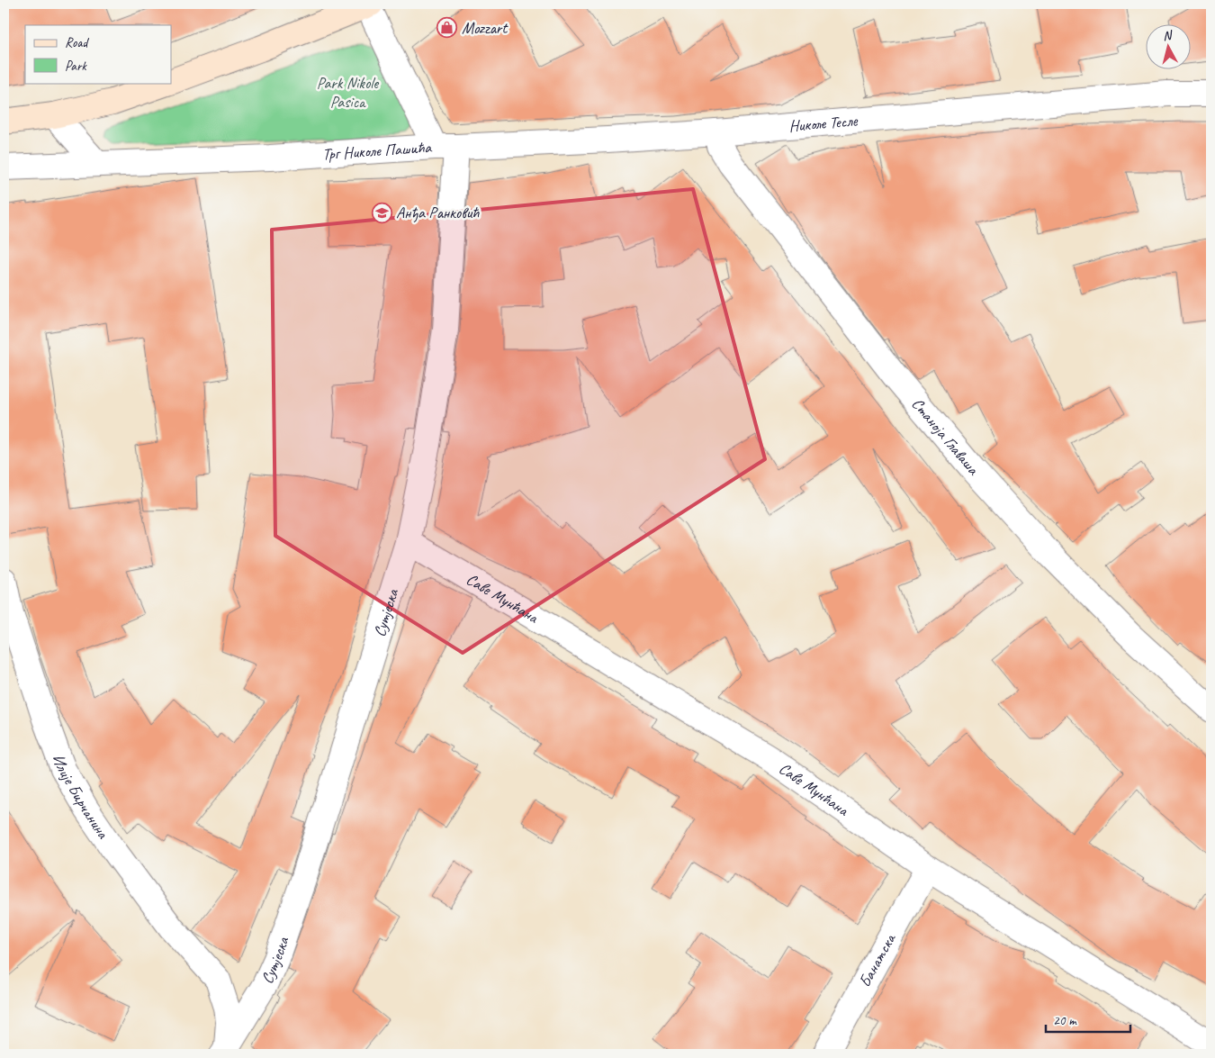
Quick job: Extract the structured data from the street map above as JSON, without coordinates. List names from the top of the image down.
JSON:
{
  "streets": {
    "main road": ["Трг Николе Пашића"],
    "street": [
      "Николе Тесле",
      "Станоја Главаша",
      "Саве Мунћана",
      "Сутјеска",
      "Илије Бирчанина",
      "Банатска"
    ]
  },
  "crossings": [
    ["Николе Тесле", "Трг Николе Пашића"],
    ["Николе Тесле", "Станоја Главаша"],
    ["Николе Тесле", "Сутјеска"],
    ["Трг Николе Пашића", "Сутјеска"],
    ["Саве Мунћана", "Сутјеска"],
    ["Саве Мунћана", "Банатска"],
    ["Сутјеска", "Илије Бирчанина"]
  ],
  "parks": ["Park Nikole Pasica"],
  "places": {
    "shop": ["Mozzart"],
    "school or university": ["Анђа Ранковић"]
  },
  "legend": ["Road", "Park"],
  "scale_bar": "20 m",
  "north": "top"
}
